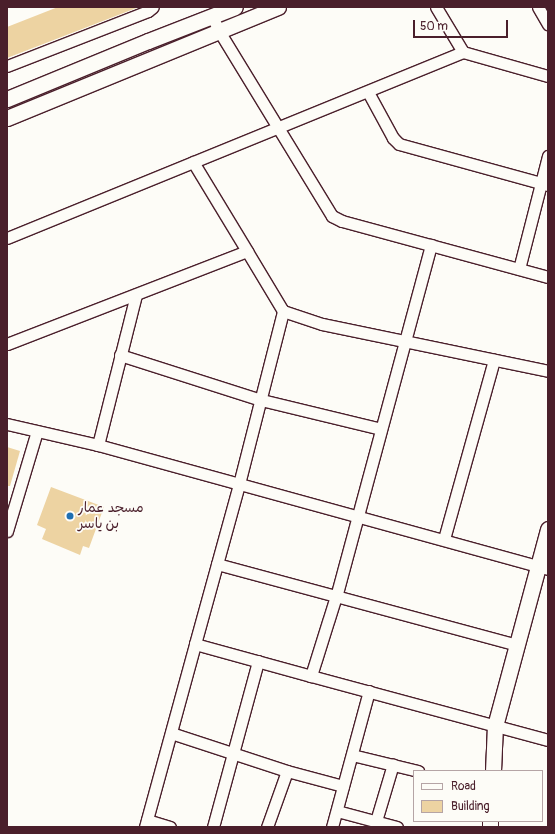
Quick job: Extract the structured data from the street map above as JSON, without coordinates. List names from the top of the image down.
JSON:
{
  "places": ["مسجد عمار بن ياسر"],
  "legend": ["Road", "Building"],
  "scale_bar": "50 m"
}
